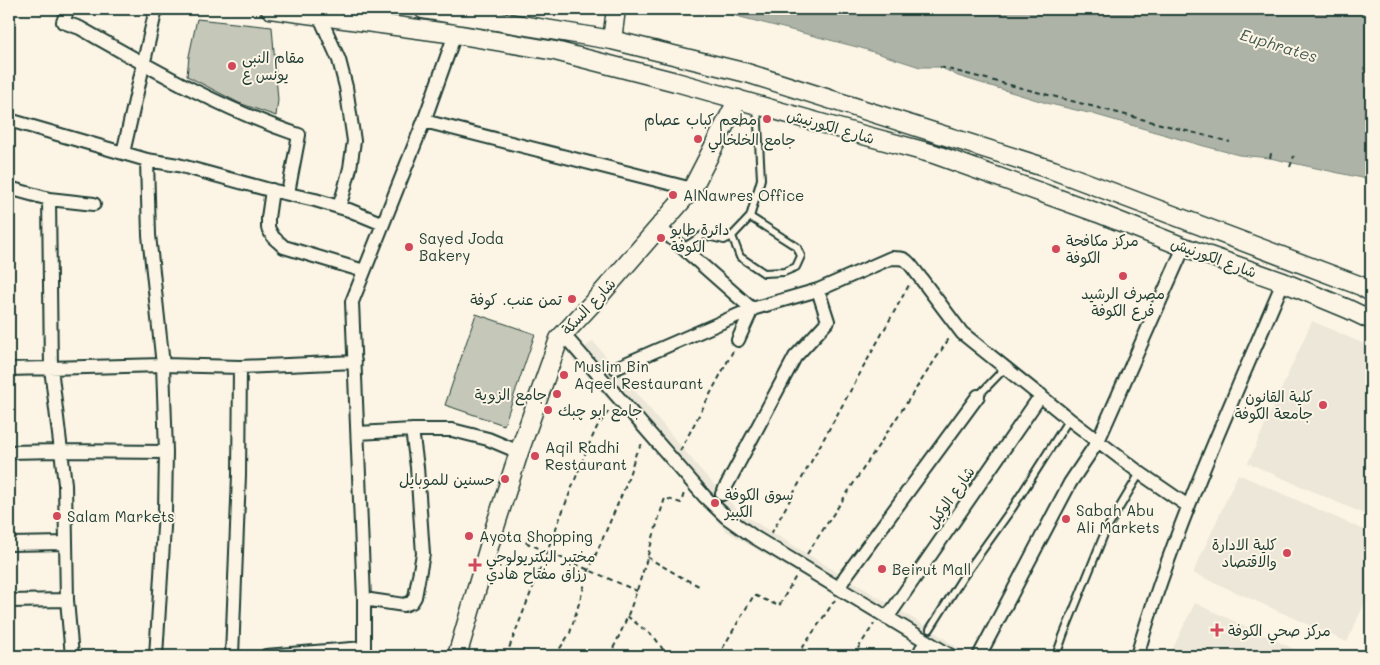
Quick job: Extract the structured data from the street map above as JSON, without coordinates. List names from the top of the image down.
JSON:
{
  "streets": {
    "street": ["شارع الكورنيش", "شارع السكة", "شارع الوكيل"]
  },
  "crossings": [
    ["شارع الكورنيش", "شارع السكة"]
  ],
  "water": ["Euphrates"],
  "places": {
    "other": [
      "مقام النبي يونس ع",
      "مطعم كباب عصام",
      "جامع الخلخالي",
      "AlNawres Office",
      "دائرة طابو الكوفة",
      "Sayed Joda Bakery",
      "مركز مكافحة الكوفة",
      "مصرف الرشيد فرع الكوفة",
      "تمن عنب. كوفة",
      "Muslim Bin Aqeel Restaurant",
      "جامع الزوية",
      "كلية القانون جامعة الكوفة",
      "جامع ابو چبك",
      "Aqil Radhi Restaurant",
      "حسنين للموبايل",
      "سوق الكوفة الكبير",
      "Salam Markets",
      "Sabah Abu Ali Markets",
      "Ayota Shopping",
      "كلية الادارة والاقتصاد",
      "Beirut Mall"
    ],
    "health": ["مختبر البكتريولوجي رزاق مفتاح هادي", "مركز صحي الكوفة"]
  }
}
